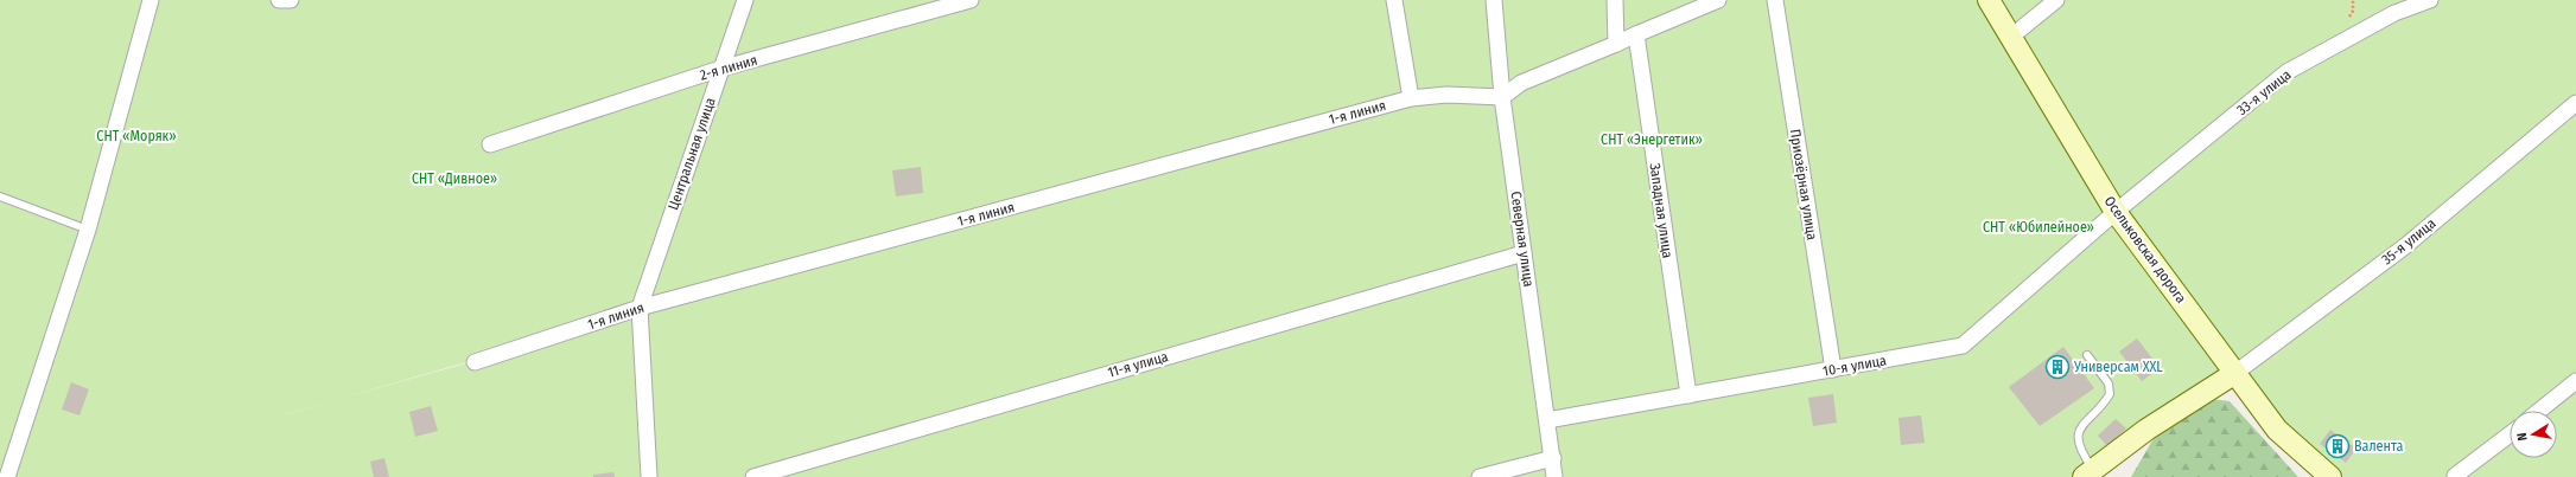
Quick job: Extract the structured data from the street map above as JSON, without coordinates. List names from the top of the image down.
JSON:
{
  "streets": {
    "street": [
      "2-я линия",
      "33-я улица",
      "1-я линия",
      "Центральная улица",
      "Приозёрная улица",
      "Западная улица",
      "Северная улица",
      "35-я улица",
      "Осельковская дорога",
      "11-я улица",
      "10-я улица"
    ]
  },
  "crossings": [
    ["2-я линия", "Центральная улица"],
    ["33-я улица", "Осельковская дорога"],
    ["33-я улица", "10-я улица"],
    ["1-я линия", "Центральная улица"],
    ["1-я линия", "Северная улица"],
    ["Приозёрная улица", "10-я улица"],
    ["Западная улица", "10-я улица"],
    ["Северная улица", "11-я улица"],
    ["Северная улица", "10-я улица"],
    ["35-я улица", "Осельковская дорога"],
    ["Осельковская дорога", "10-я улица"]
  ],
  "parks": [
    "СНТ «Моряк»",
    "СНТ «Энергетик»",
    "СНТ «Дивное»",
    "СНТ «Юбилейное»"
  ],
  "places": {
    "building": ["Универсам XXL", "Валента"]
  },
  "north": "left"
}
